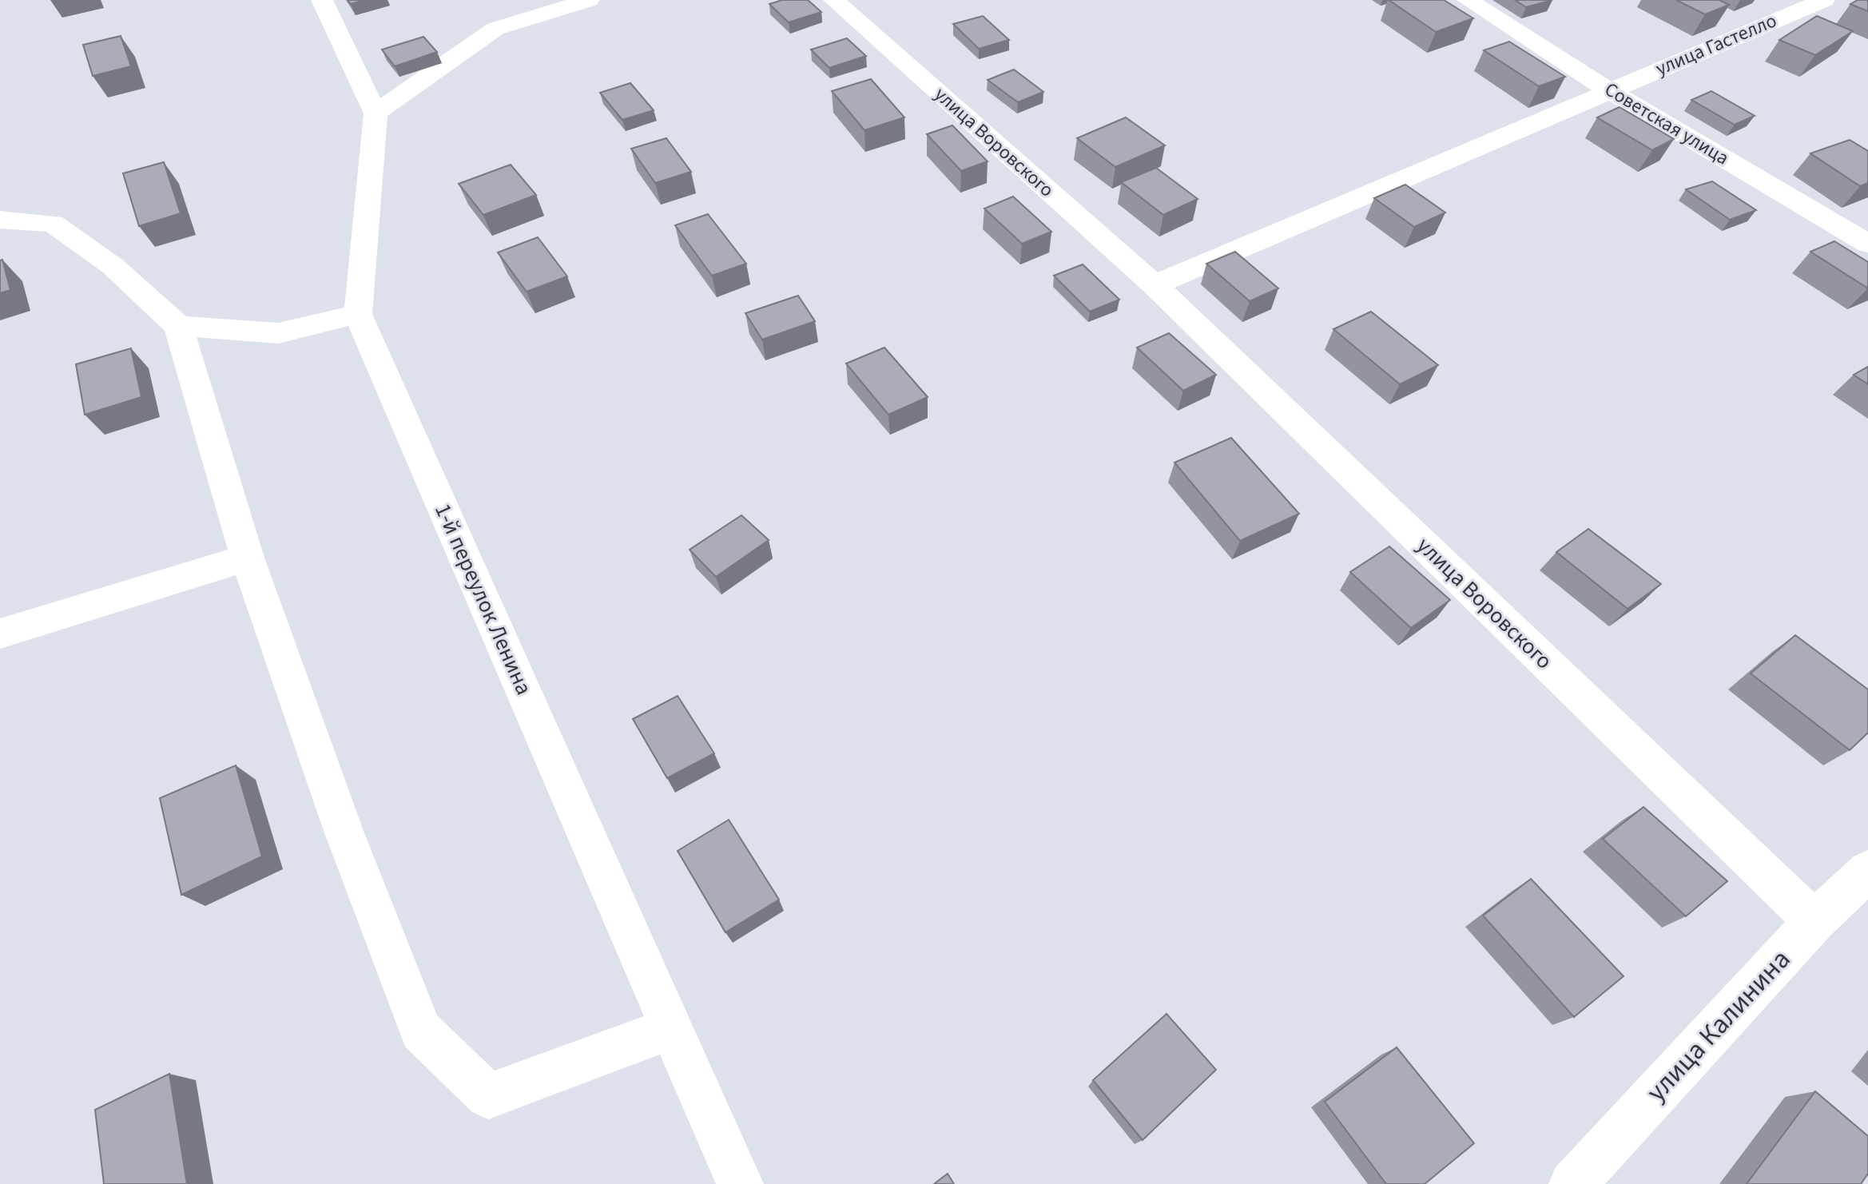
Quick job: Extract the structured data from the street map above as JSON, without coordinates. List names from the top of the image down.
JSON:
{
  "streets": {
    "street": [
      "улица Гастелло",
      "Советская улица",
      "улица Воровского",
      "1-й переулок Ленина",
      "улица Калинина"
    ]
  },
  "crossings": [
    ["улица Гастелло", "Советская улица"],
    ["улица Воровского", "улица Калинина"]
  ]
}
